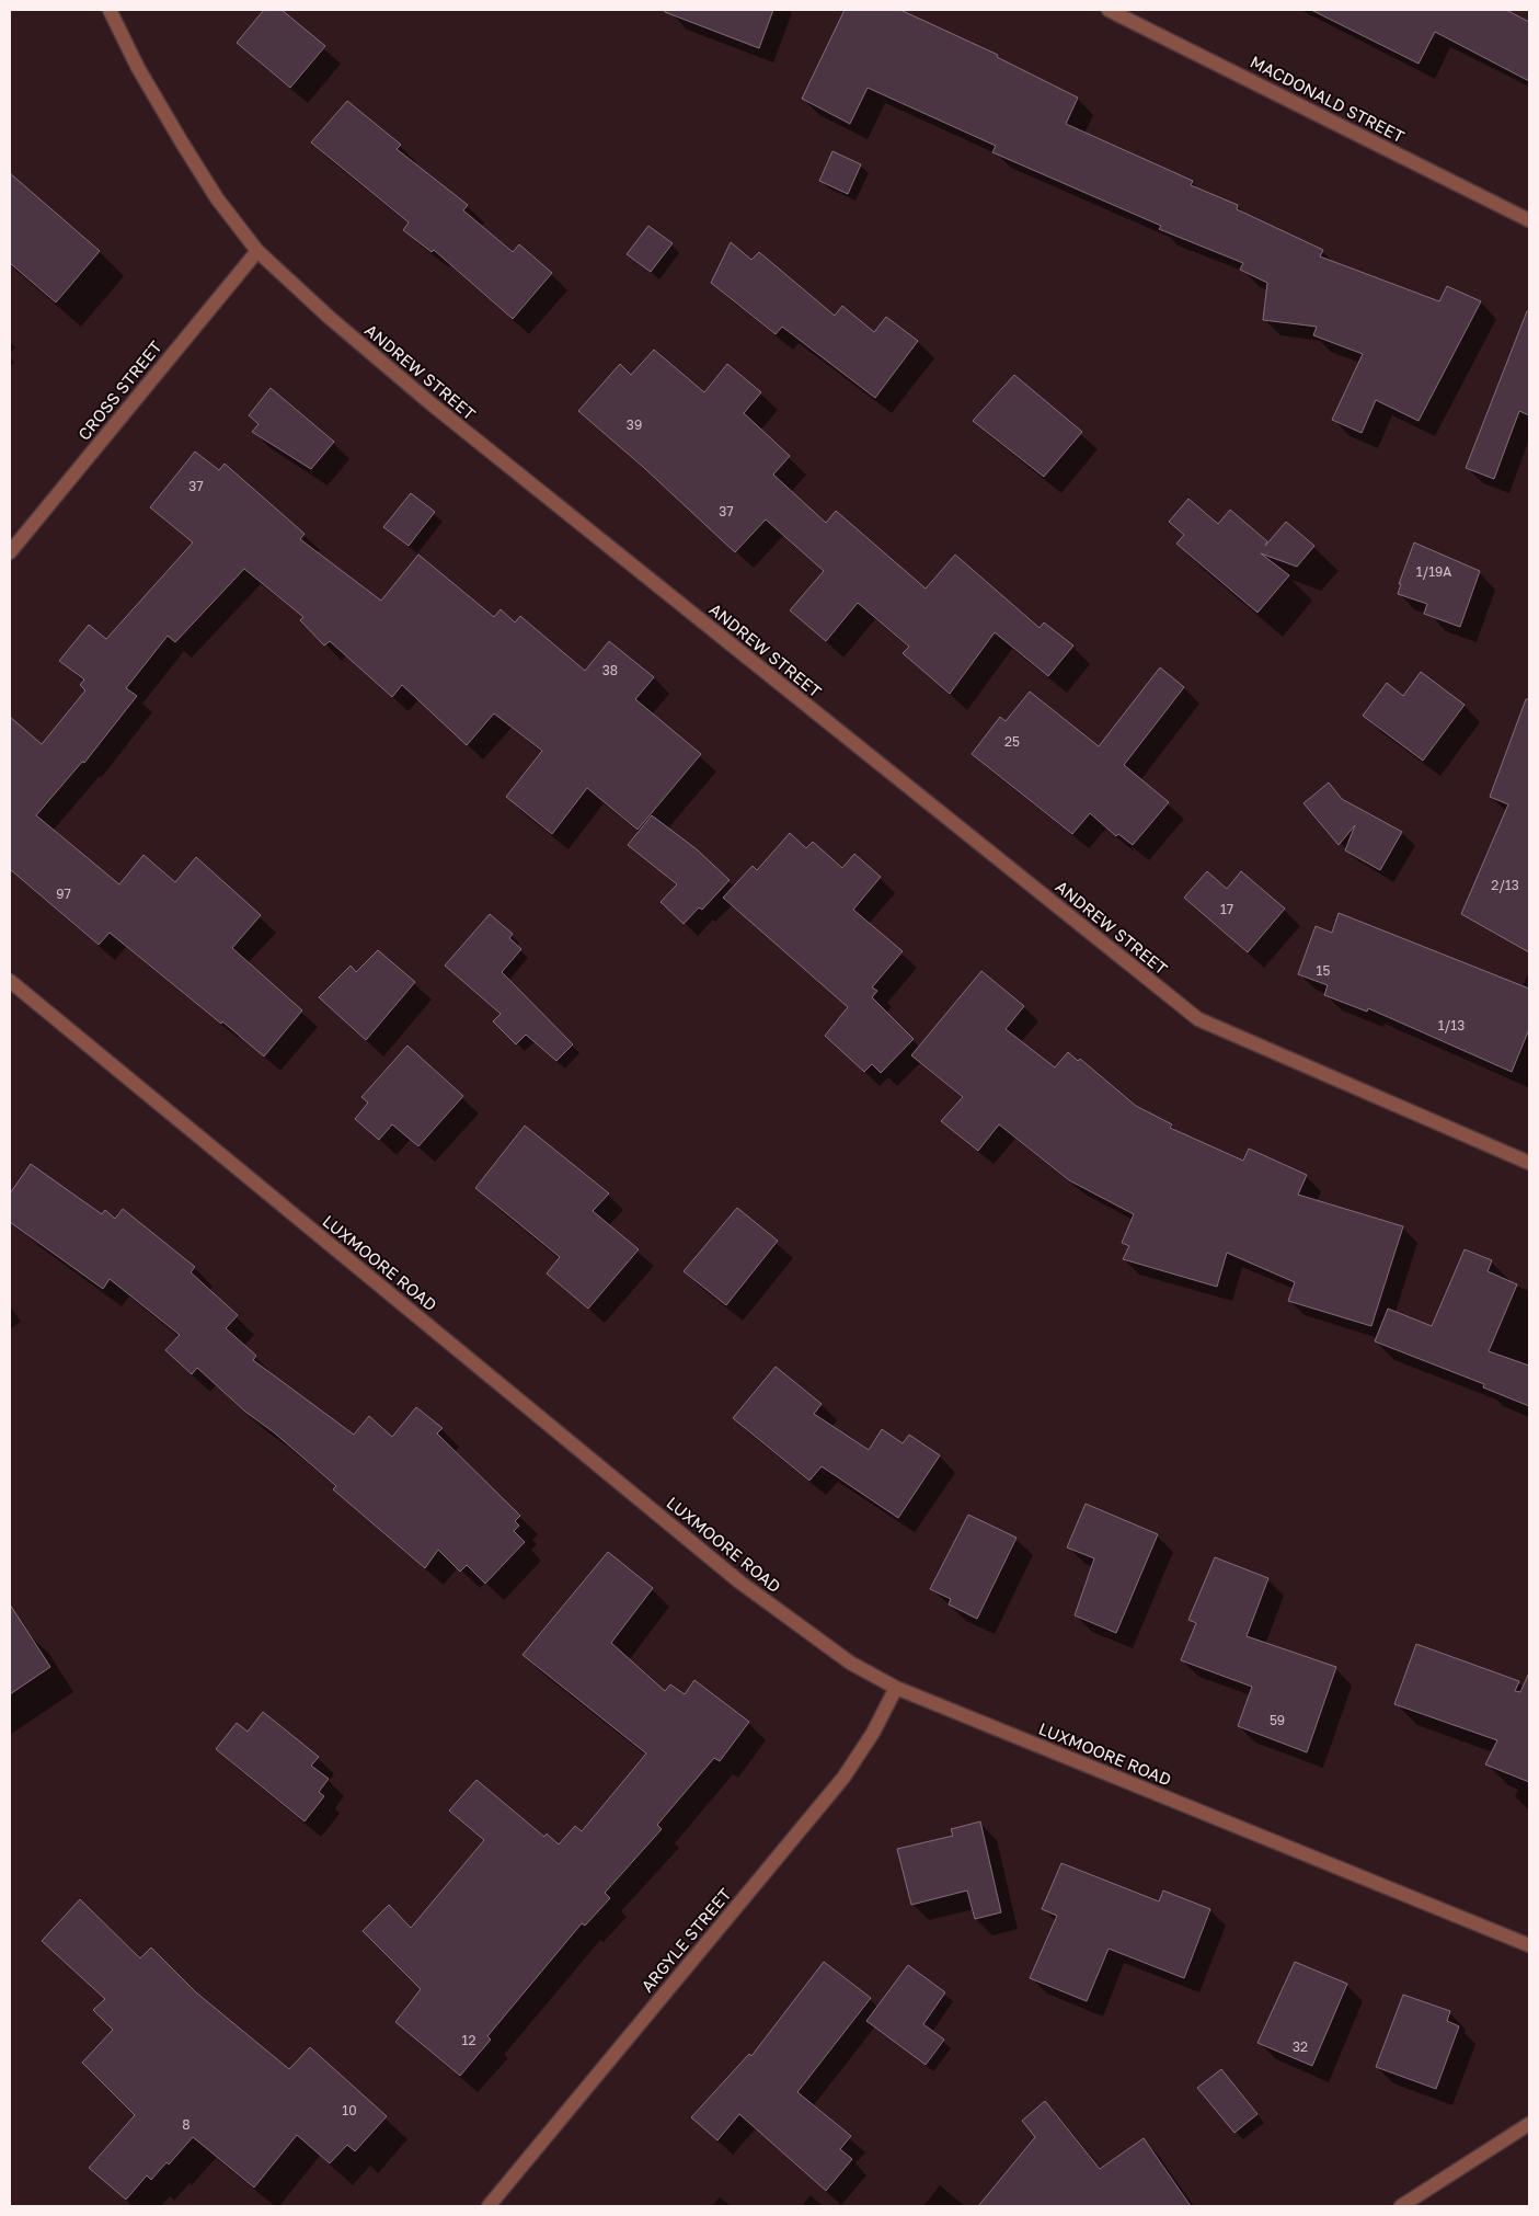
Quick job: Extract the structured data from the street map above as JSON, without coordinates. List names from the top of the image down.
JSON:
{
  "streets": {
    "street": [
      "MACDONALD STREET",
      "ANDREW STREET",
      "CROSS STREET",
      "LUXMOORE ROAD",
      "ARGYLE STREET"
    ]
  },
  "crossings": [
    ["ANDREW STREET", "CROSS STREET"],
    ["LUXMOORE ROAD", "ARGYLE STREET"]
  ],
  "house_numbers": [
    "39",
    "37",
    "37",
    "1/19A",
    "38",
    "25",
    "2/13",
    "97",
    "17",
    "15",
    "1/13",
    "59",
    "12",
    "32",
    "10",
    "8"
  ]
}
